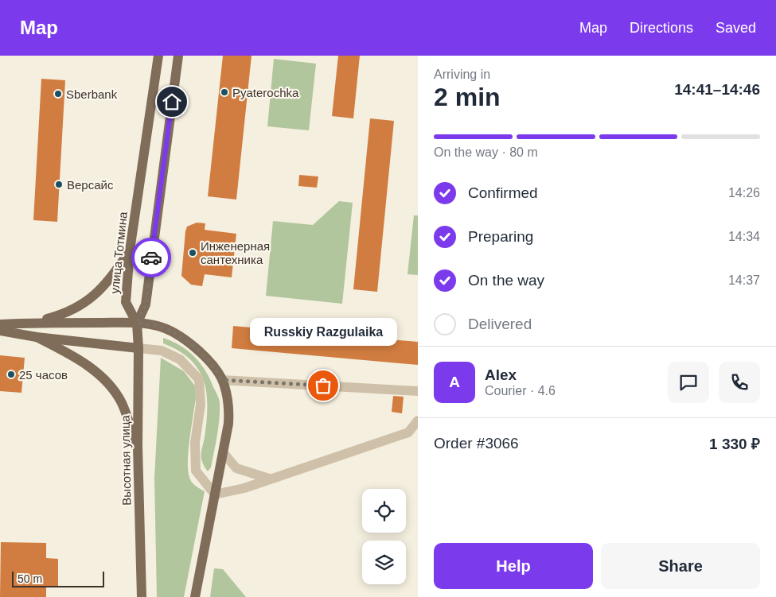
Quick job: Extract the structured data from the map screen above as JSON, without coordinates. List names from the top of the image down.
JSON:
{
  "streets": {
    "main road": ["улица Тотмина", "Высотная улица"]
  },
  "crossings": [
    ["улица Тотмина", "Высотная улица"]
  ],
  "places": [
    "Pyaterochka",
    "Sberbank",
    "Версайс",
    "Инженерная сантехника",
    "25 часов",
    "Russkiy Razgulaika"
  ],
  "scale_bar": "50 m",
  "page": {
    "header": "Map",
    "nav": ["Map", "Directions", "Saved"],
    "heading": ["2 min", "Arriving in", "14:41–14:46"],
    "panel": [
      "Alex",
      "Courier · 4.6",
      "Order #3066",
      "1 330 ₽"
    ],
    "bar": "On the way · 80 m",
    "list": [
      ["Confirmed", "14:26"],
      ["Preparing", "14:34"],
      ["On the way", "14:37"],
      "Delivered"
    ],
    "bubble": "Russkiy Razgulaika",
    "round": "A",
    "buttons": ["Help", "Share"],
    "scale": "50 m"
  }
}
